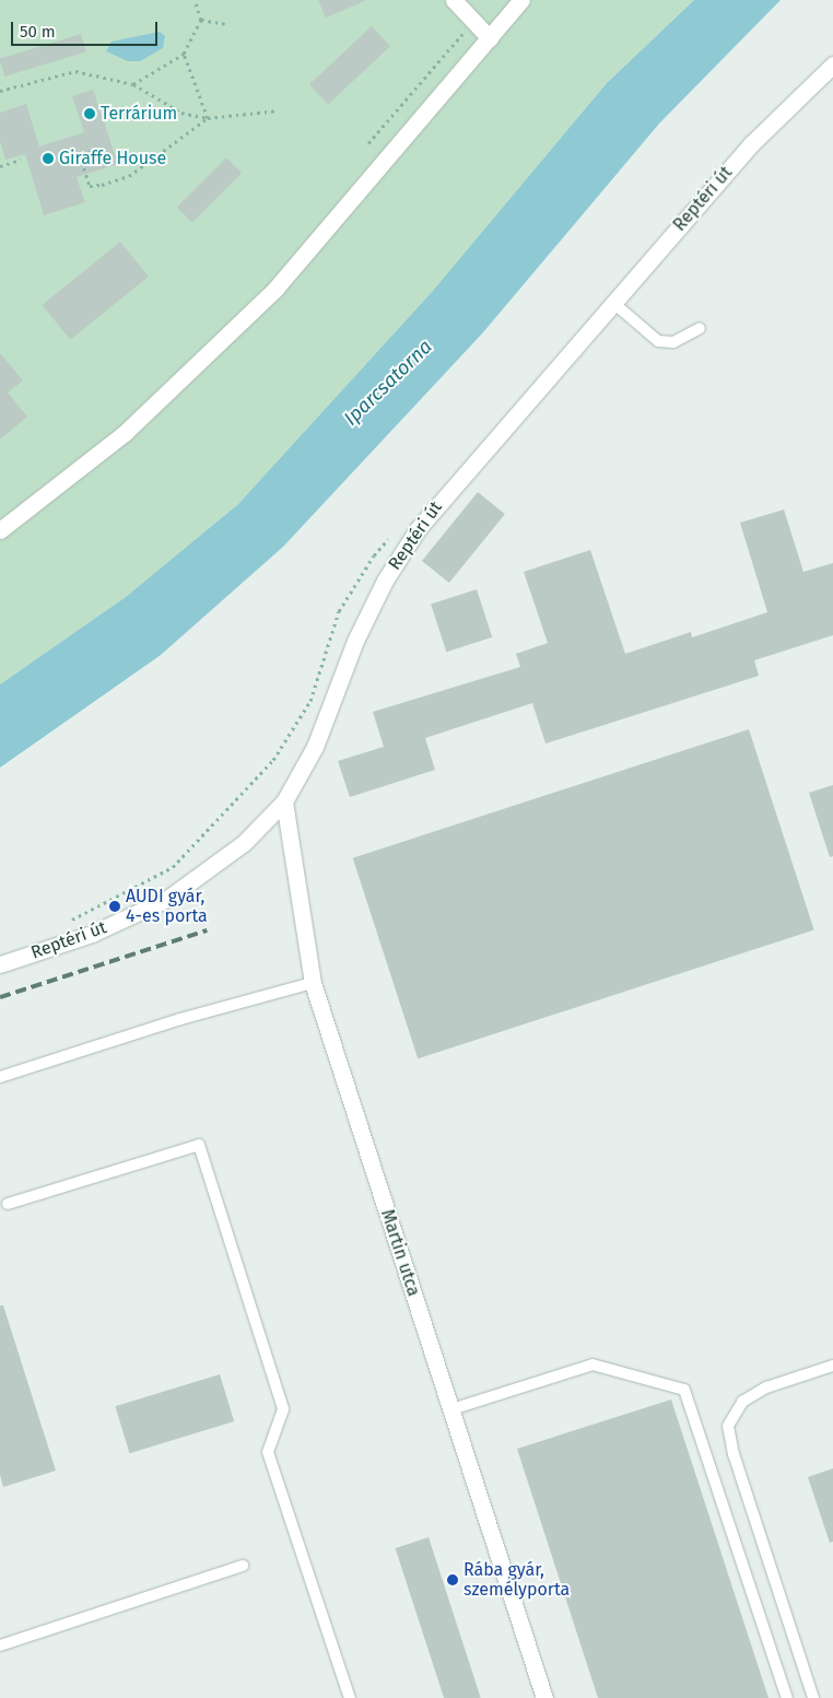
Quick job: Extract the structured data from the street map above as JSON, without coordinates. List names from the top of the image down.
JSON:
{
  "streets": {
    "street": ["Reptéri út", "Martin utca"]
  },
  "crossings": [
    ["Reptéri út", "Martin utca"]
  ],
  "water": ["Iparcsatorna"],
  "places": [
    "Terrárium",
    "Giraffe House",
    "AUDI gyár, 4-es porta",
    "Rába gyár, személyporta"
  ],
  "scale_bar": "50 m"
}
